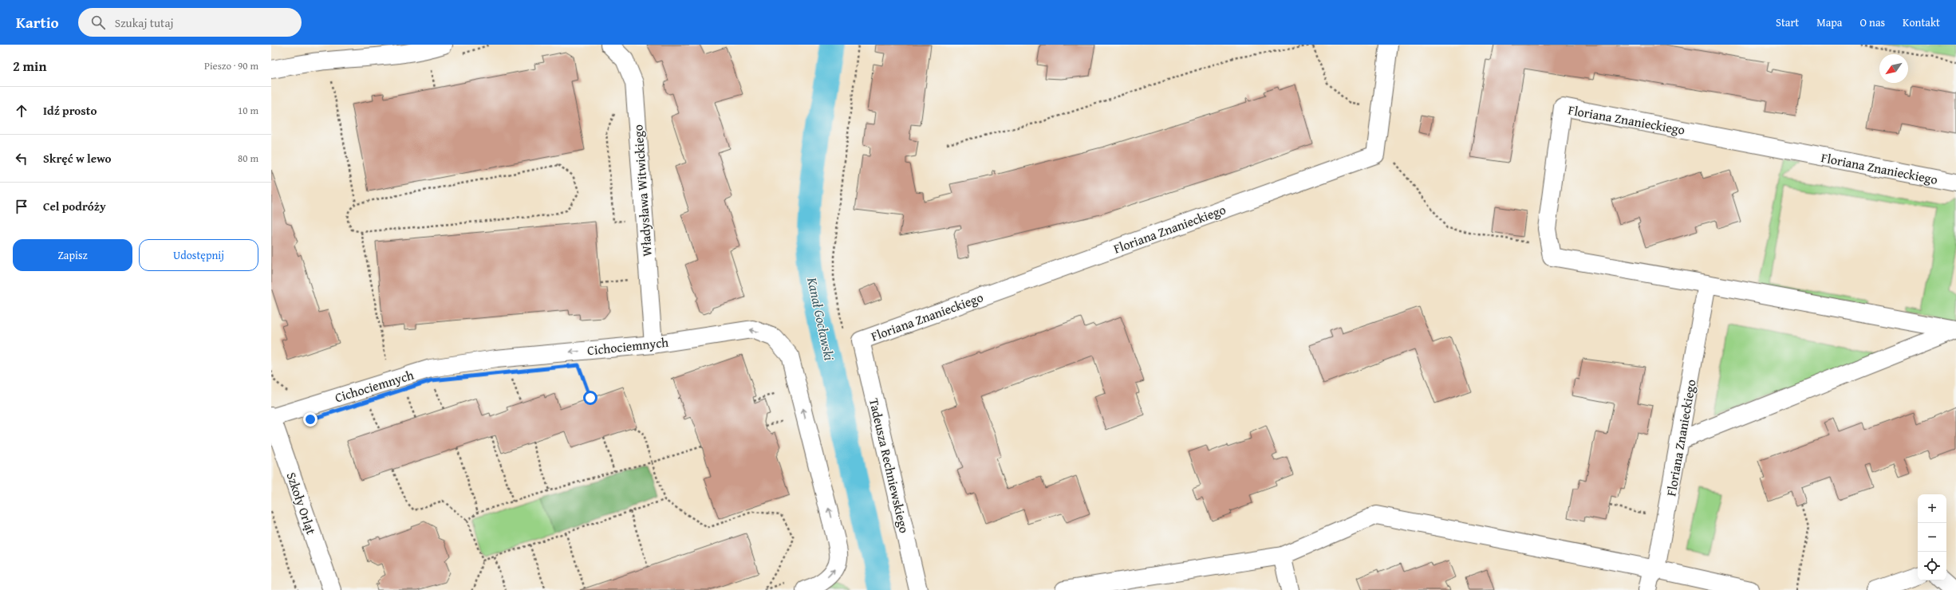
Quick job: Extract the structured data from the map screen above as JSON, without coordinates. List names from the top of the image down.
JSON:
{
  "streets": {
    "street": [
      "Floriana Znanieckiego",
      "Władysława Witwickiego",
      "Cichociemnych",
      "Tadeusza Rechniewskiego",
      "Szkoły Orląt"
    ]
  },
  "crossings": [
    ["Floriana Znanieckiego", "Tadeusza Rechniewskiego"],
    ["Władysława Witwickiego", "Cichociemnych"],
    ["Cichociemnych", "Szkoły Orląt"]
  ],
  "water": ["Kanał Gocławski"],
  "north": "bottom left",
  "page": {
    "header": "Kartio",
    "search": "Szukaj tutaj",
    "nav": [
      "Start",
      "Mapa",
      "O nas",
      "Kontakt"
    ],
    "heading": ["2 min", "Pieszo · 90 m"],
    "list": [
      ["Idź prosto", "10 m"],
      ["Skręć w lewo", "80 m"],
      "Cel podróży"
    ],
    "buttons": ["Zapisz", "Udostępnij"],
    "map_buttons": ["+", "−"]
  }
}
